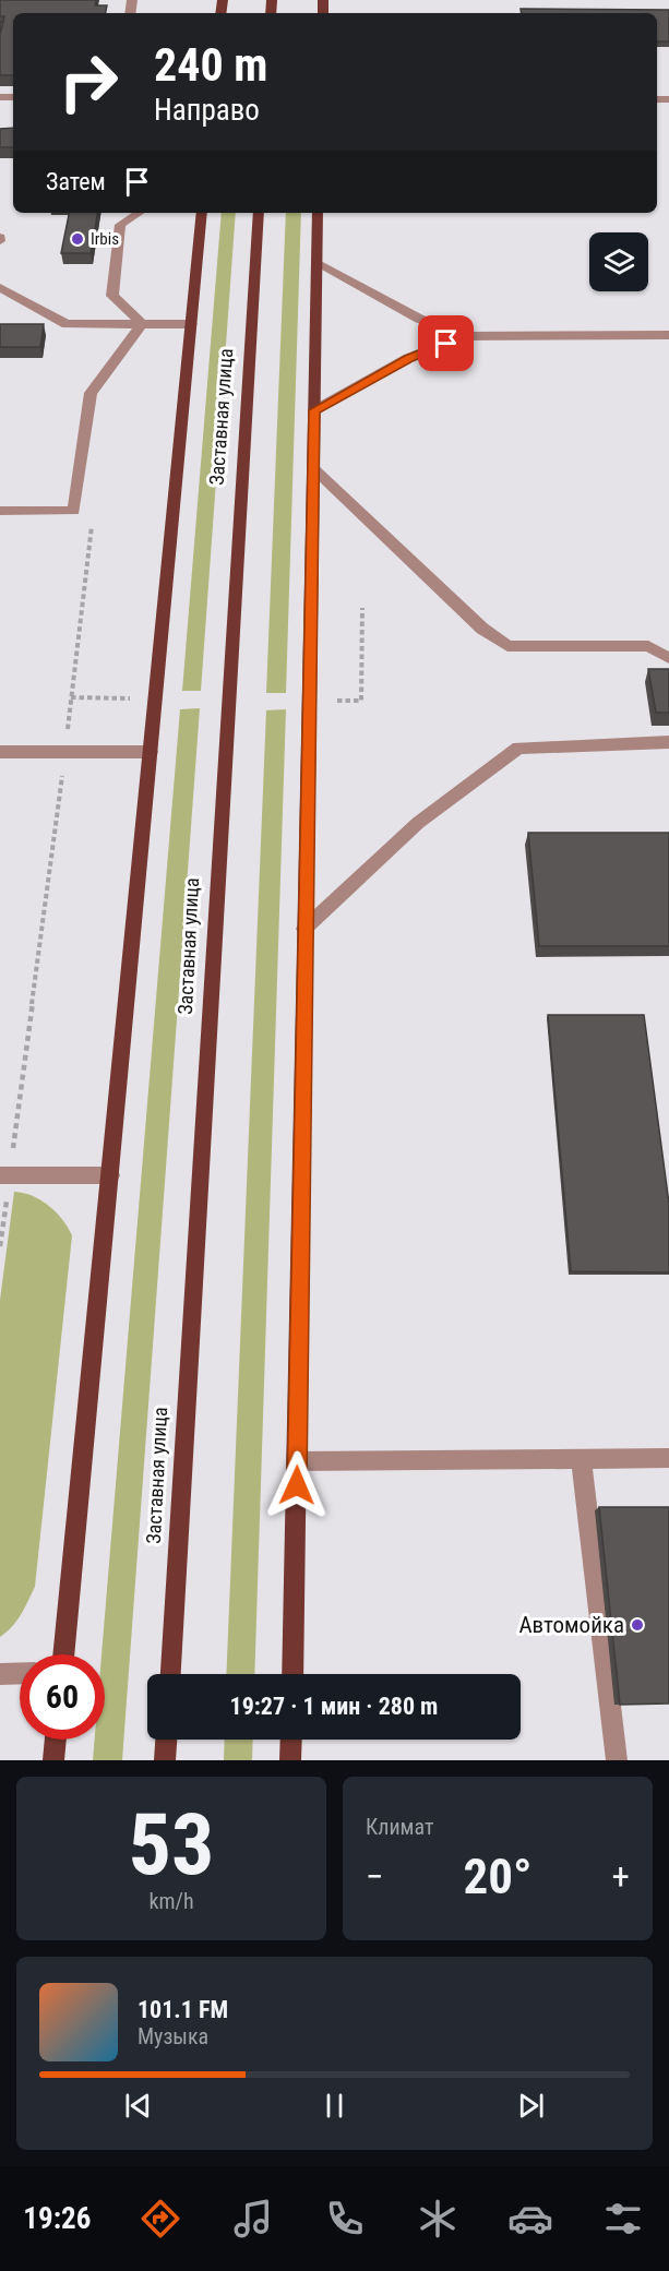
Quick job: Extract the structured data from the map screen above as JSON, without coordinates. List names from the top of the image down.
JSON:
{
  "streets": {
    "main road": ["Заставная улица"]
  },
  "places": ["Irbis", "Автомойка"],
  "page": {
    "turn": ["240 m", "Направо"],
    "then": "Затем",
    "limit": "60",
    "trip": "19:27 · 1 мин · 280 m",
    "tile": [
      ["53", "km/h"],
      "Климат"
    ],
    "heat": ["−", "20°", "+"],
    "song": ["101.1 FM", "Музыка"],
    "tabs": "19:26"
  }
}
